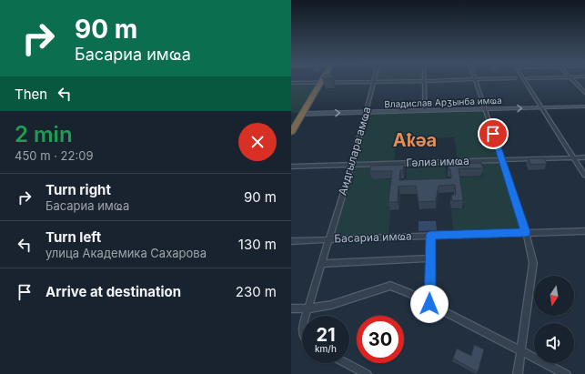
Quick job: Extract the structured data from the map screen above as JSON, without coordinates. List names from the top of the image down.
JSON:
{
  "streets": {
    "main road": ["Владислав Арӡынба имҩа"],
    "street": ["Аидгылара амҩа", "Гәлиа имҩа", "Басариа имҩа"]
  },
  "crossings": [
    ["Владислав Арӡынба имҩа", "Аидгылара амҩа"],
    ["Аидгылара амҩа", "Гәлиа имҩа"],
    ["Аидгылара амҩа", "Басариа имҩа"]
  ],
  "one_way": ["Владислав Арӡынба имҩа"],
  "districts": ["Аҟəа"],
  "north": "bottom",
  "page": {
    "turn": ["90 m", "Басариа имҩа"],
    "then": "Then",
    "heading": ["2 min", "450 m · 22:09"],
    "list": [
      {
        "name": "Turn right",
        "note": "Басариа имҩа",
        "value": "90 m"
      },
      {
        "name": "Turn left",
        "note": "улица Академика Сахарова",
        "value": "130 m"
      },
      {
        "name": "Arrive at destination",
        "value": "230 m"
      }
    ],
    "speed": "21 km/h",
    "limit": "30"
  }
}
